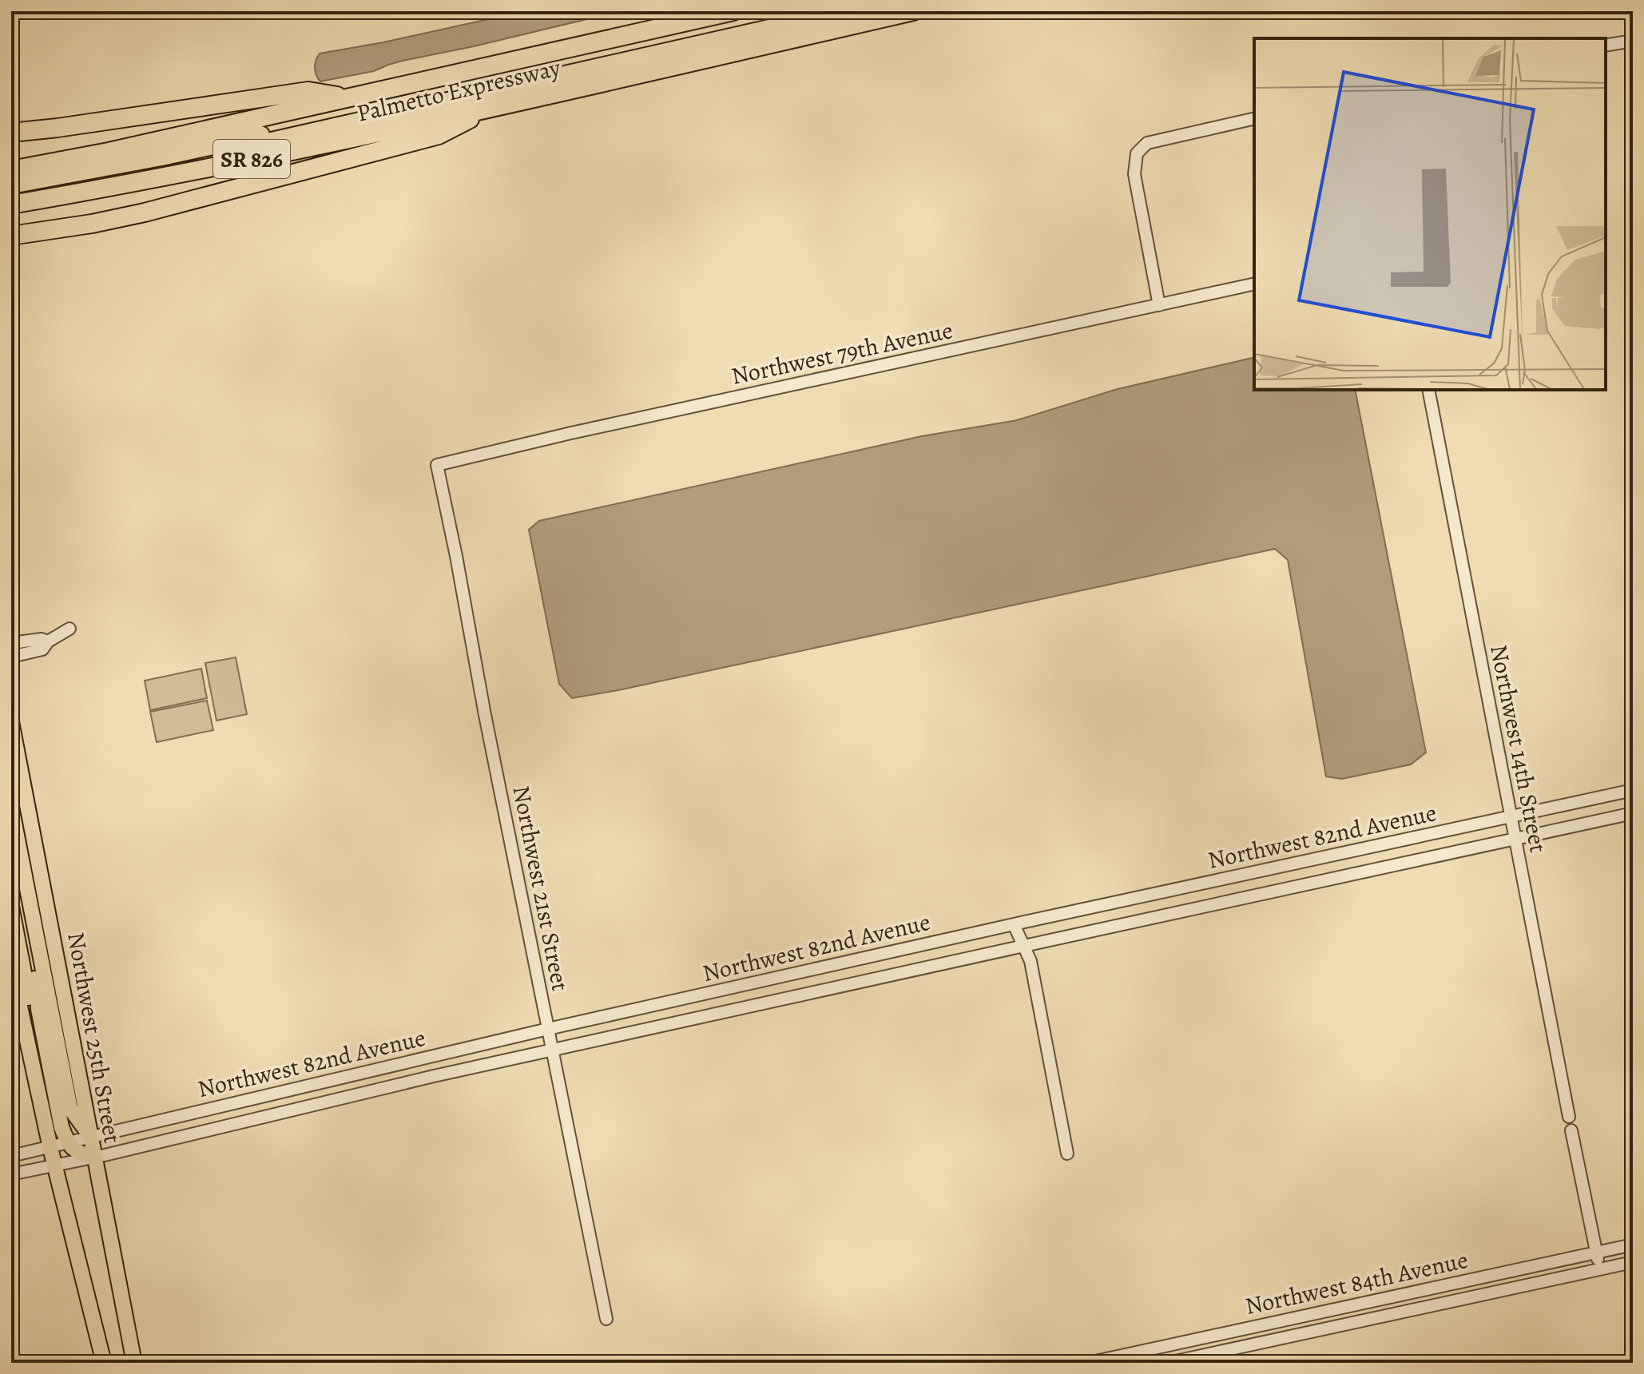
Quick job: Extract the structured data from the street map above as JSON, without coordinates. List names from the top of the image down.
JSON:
{
  "streets": {
    "highway": ["Palmetto Expressway", "SR 826"],
    "main road": ["Northwest 25th Street"],
    "street": [
      "Northwest 79th Avenue",
      "Northwest 14th Street",
      "Northwest 82nd Avenue",
      "Northwest 21st Street",
      "Northwest 84th Avenue"
    ]
  },
  "crossings": [
    ["Northwest 79th Avenue", "Northwest 21st Street"],
    ["Northwest 14th Street", "Northwest 82nd Avenue"],
    ["Northwest 82nd Avenue", "Northwest 21st Street"],
    ["Northwest 82nd Avenue", "Northwest 25th Street"]
  ]
}
